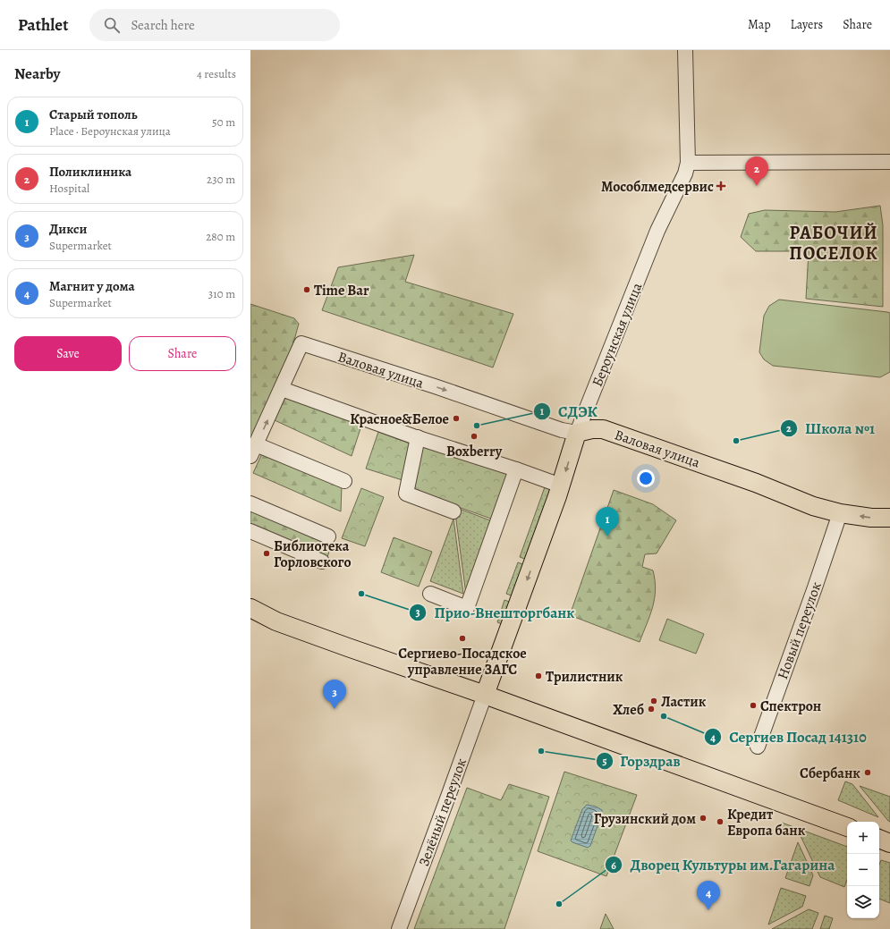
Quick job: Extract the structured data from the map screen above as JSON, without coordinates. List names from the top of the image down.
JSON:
{
  "streets": {
    "main road": ["Бероунская улица", "Валовая улица"],
    "street": ["Новый переулок", "Зелёный переулок"]
  },
  "crossings": [
    ["Бероунская улица", "Валовая улица"],
    ["Бероунская улица", "Зелёный переулок"],
    ["Валовая улица", "Новый переулок"]
  ],
  "one_way": ["Бероунская улица"],
  "districts": ["РАБОЧИЙ ПОСЕЛОК"],
  "places": {
    "health": ["Мособлмедсервис"],
    "other": [
      "Time Bar",
      "Красное&Белое",
      "СДЭК",
      "Boxberry",
      "Школа №1",
      "Библиотека Горловского",
      "Прио-Внешторгбанк",
      "Сергиево-Посадское управление ЗАГС",
      "Трилистник",
      "Ластик",
      "Спектрон",
      "Хлеб",
      "Сергиев Посад 141310",
      "Горздрав",
      "Сбербанк",
      "Грузинский дом",
      "Кредит Европа банк",
      "Дворец Культуры им.Гагарина"
    ]
  },
  "page": {
    "header": "Pathlet",
    "search": "Search here",
    "nav": ["Map", "Layers", "Share"],
    "heading": ["Nearby", "4 results"],
    "list": [
      {
        "mark": "1",
        "name": "Старый тополь",
        "note": "Place · Бероунская улица",
        "value": "50 m"
      },
      {
        "mark": "2",
        "name": "Поликлиника",
        "note": "Hospital",
        "value": "230 m"
      },
      {
        "mark": "3",
        "name": "Дикси",
        "note": "Supermarket",
        "value": "280 m"
      },
      {
        "mark": "4",
        "name": "Магнит у дома",
        "note": "Supermarket",
        "value": "310 m"
      }
    ],
    "pins": [
      "2",
      "1",
      "3",
      "4"
    ],
    "buttons": ["Save", "Share"],
    "map_buttons": ["+", "−"]
  }
}
